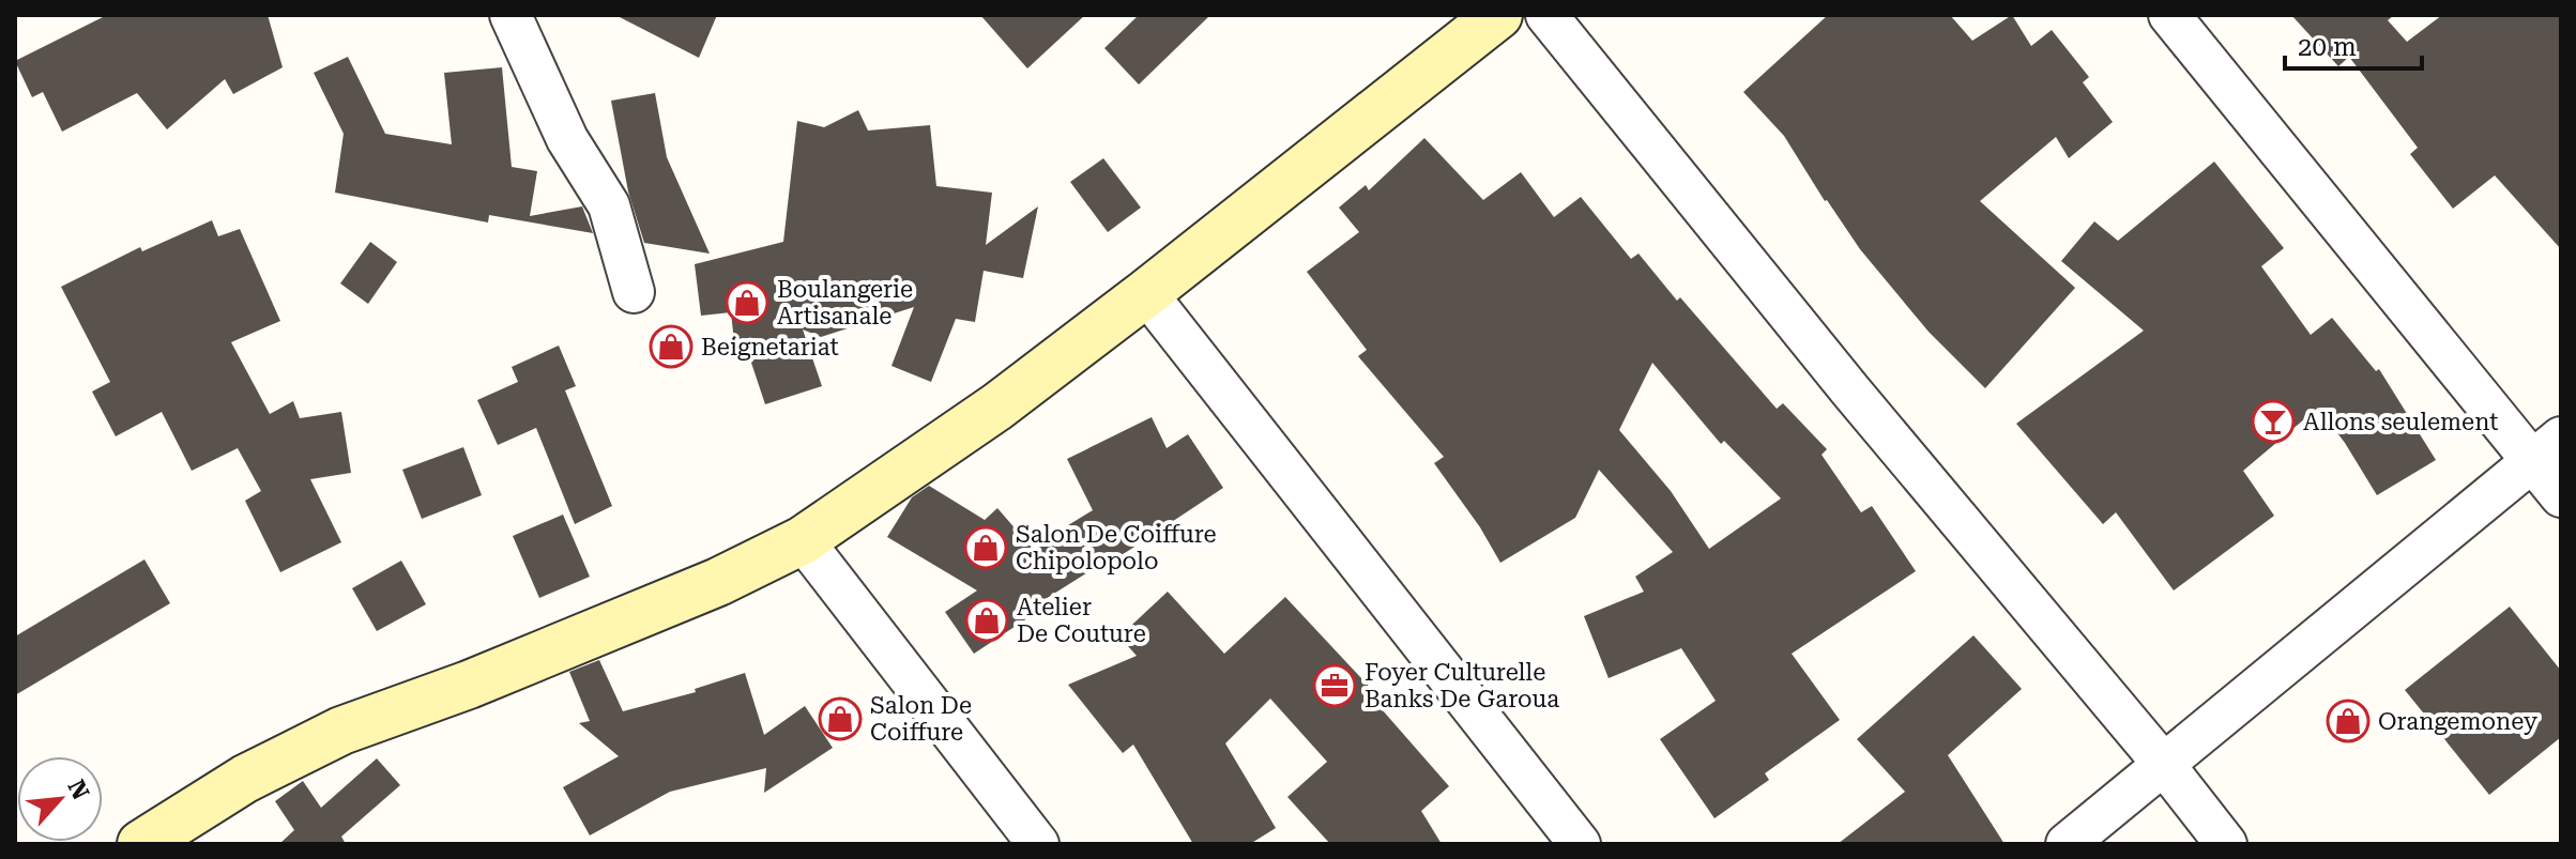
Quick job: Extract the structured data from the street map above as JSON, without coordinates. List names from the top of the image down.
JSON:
{
  "places": {
    "shop": [
      "Boulangerie Artisanale",
      "Beignetariat",
      "Salon De Coiffure Chipolopolo",
      "Atelier De Couture",
      "Salon De Coiffure",
      "Orangemoney"
    ],
    "bar": ["Allons seulement"],
    "office": ["Foyer Culturelle Banks De Garoua"]
  },
  "scale_bar": "20 m",
  "north": "top right"
}
